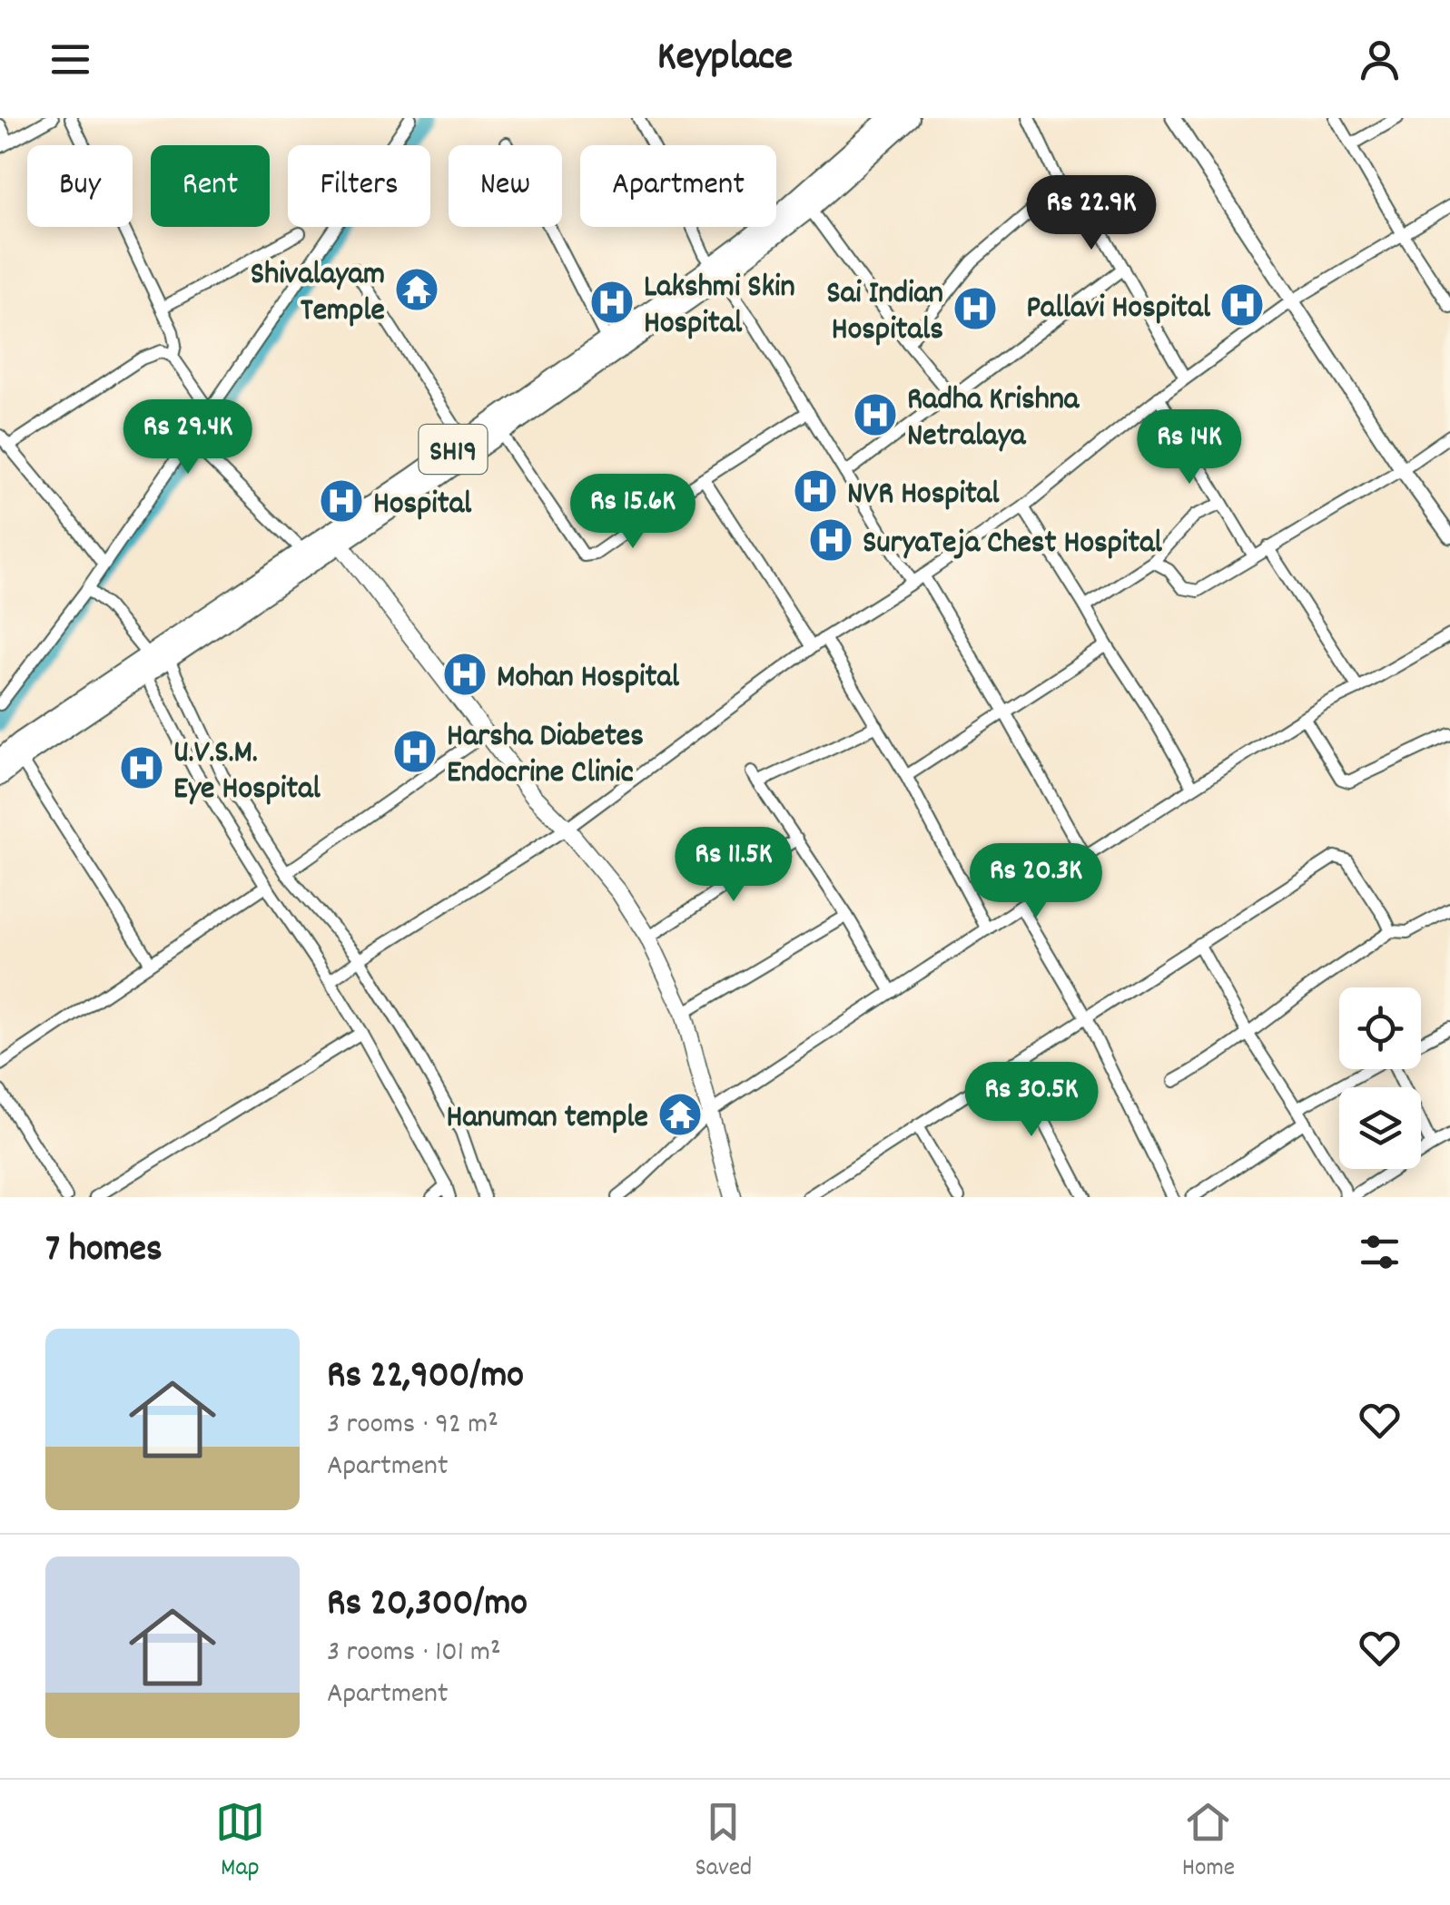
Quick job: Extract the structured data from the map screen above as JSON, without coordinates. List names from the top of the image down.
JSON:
{
  "streets": {
    "main road": ["SH19"]
  },
  "places": {
    "temple": ["Shivalayam Temple", "Hanuman temple"],
    "hospital": [
      "Lakshmi Skin Hospital",
      "Pallavi Hospital",
      "Sai Indian Hospitals",
      "Radha Krishna Netralaya",
      "NVR Hospital",
      "Hospital",
      "SuryaTeja Chest Hospital",
      "Mohan Hospital",
      "Harsha Diabetes Endocrine Clinic",
      "U.V.S.M. Eye Hospital"
    ]
  },
  "page": {
    "header": "Keyplace",
    "chip": [
      "Buy",
      "Rent",
      "Filters",
      "New",
      "Apartment"
    ],
    "price": [
      "Rs 22.9K",
      "Rs 29.4K",
      "Rs 14K",
      "Rs 15.6K",
      "Rs 11.5K",
      "Rs 20.3K",
      "Rs 30.5K"
    ],
    "heading": "7 homes",
    "list": [
      {
        "name": "Rs 22,900/mo",
        "note": "3 rooms · 92 m² · Apartment"
      },
      {
        "name": "Rs 20,300/mo",
        "note": "3 rooms · 101 m² · Apartment"
      }
    ],
    "tabs": ["Map", "Saved", "Home"]
  }
}
